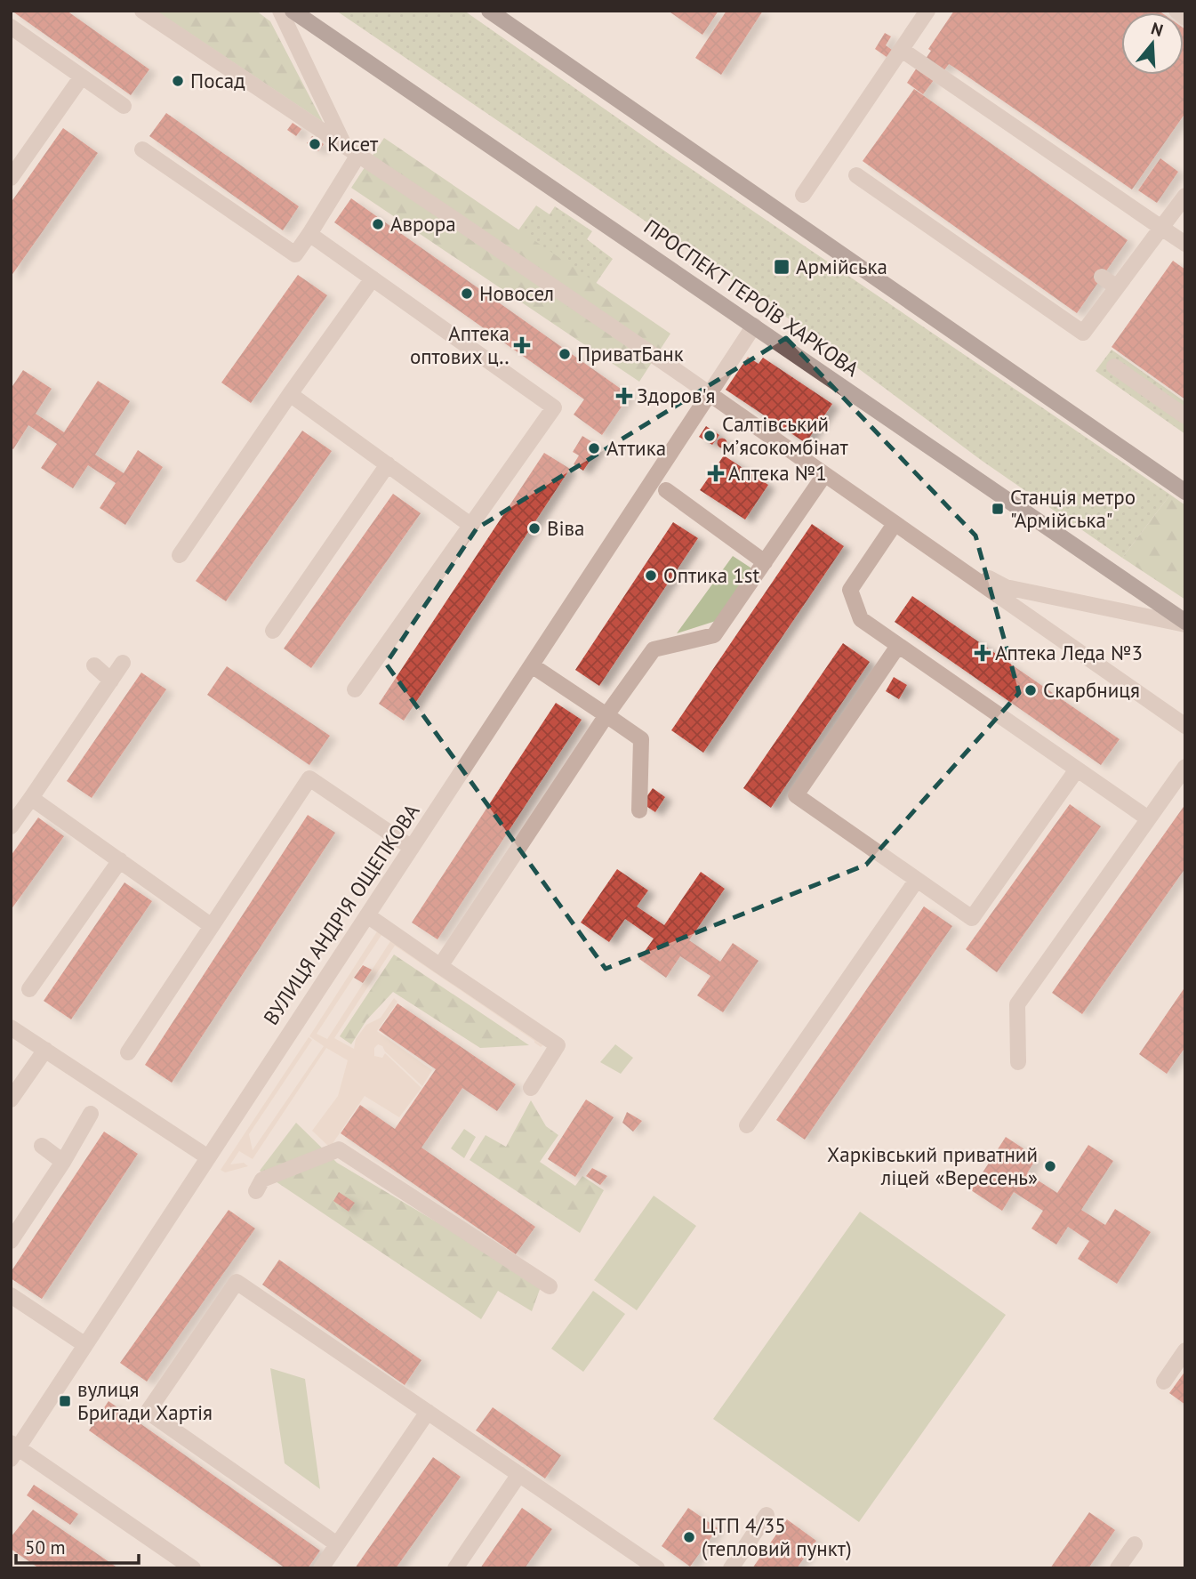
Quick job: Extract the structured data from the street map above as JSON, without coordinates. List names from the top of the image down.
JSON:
{
  "streets": {
    "main road": ["ПРОСПЕКТ ГЕРОЇВ ХАРКОВА"],
    "street": ["ВУЛИЦЯ АНДРІЯ ОЩЕПКОВА"]
  },
  "crossings": [
    ["ПРОСПЕКТ ГЕРОЇВ ХАРКОВА", "ВУЛИЦЯ АНДРІЯ ОЩЕПКОВА"]
  ],
  "places": {
    "other": [
      "Посад",
      "Кисет",
      "Аврора",
      "Новосел",
      "ПриватБанк",
      "Салтівський мʼясокомбінат",
      "Аттика",
      "Віва",
      "Оптика 1st",
      "Скарбниця",
      "Харківський приватний ліцей «Вересень»",
      "ЦТП 4/35 (тепловий пункт)"
    ],
    "transit": ["Армійська", "Станція метро \"Армійська\"", "вулиця Бригади Хартія"],
    "health": [
      "Аптека оптових ц‥",
      "Здоров'я",
      "Аптека №1",
      "Аптека Леда №3"
    ]
  },
  "scale_bar": "50 m",
  "north": "top"
}
